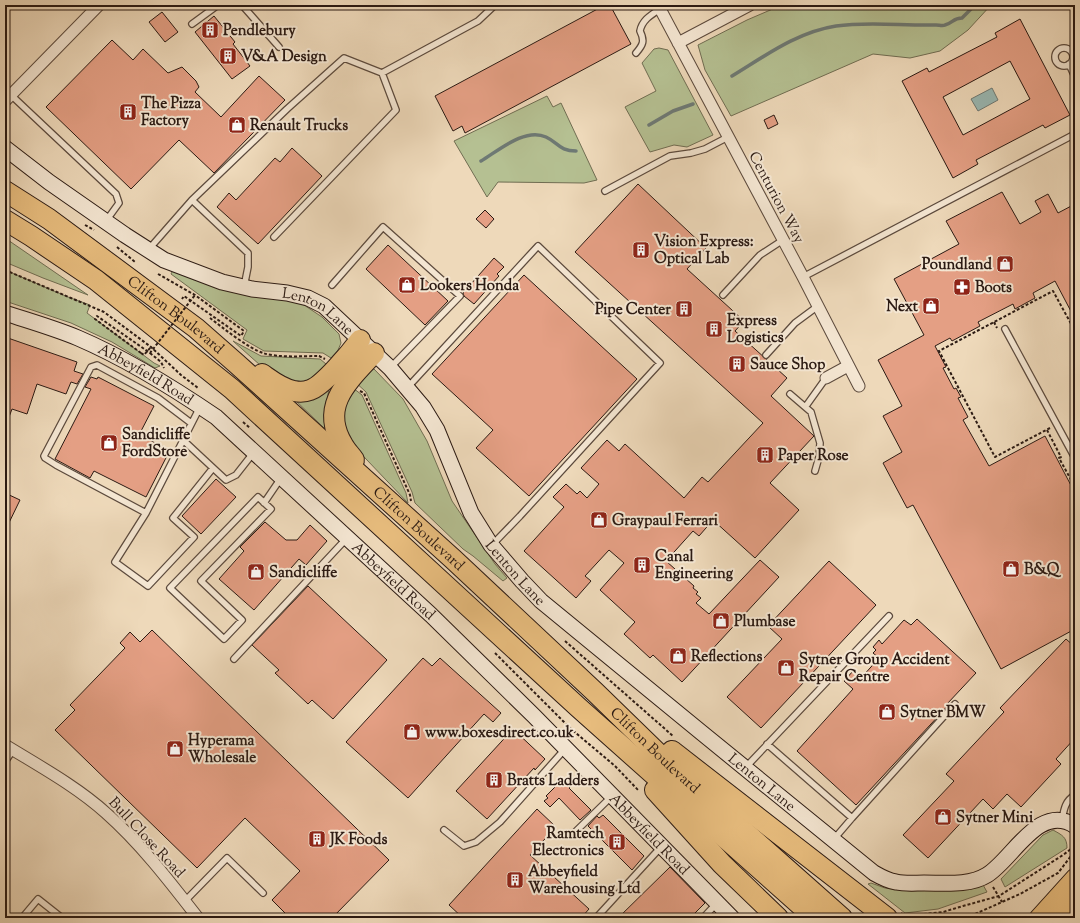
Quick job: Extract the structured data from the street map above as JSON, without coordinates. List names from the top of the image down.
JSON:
{
  "streets": {
    "highway": ["Clifton Boulevard"],
    "street": [
      "Centurion Way",
      "Lenton Lane",
      "Abbeyfield Road",
      "Bull Close Road"
    ]
  },
  "places": {
    "building": [
      "Pendlebury",
      "V&A Design",
      "The Pizza Factory",
      "Vision Express: Optical Lab",
      "Pipe Center",
      "Express Logistics",
      "Sauce Shop",
      "Paper Rose",
      "Canal Engineering",
      "Bratts Ladders",
      "JK Foods",
      "Ramtech Electronics",
      "Abbeyfield Warehousing Ltd"
    ],
    "shop": [
      "Renault Trucks",
      "Poundland",
      "Lookers Honda",
      "Next",
      "Sandicliffe FordStore",
      "Graypaul Ferrari",
      "B&Q",
      "Sandicliffe",
      "Plumbase",
      "Reflections",
      "Sytner Group Accident Repair Centre",
      "Sytner BMW",
      "www.boxesdirect.co.uk",
      "Hyperama Wholesale",
      "Sytner Mini"
    ],
    "pharmacy": ["Boots"]
  }
}
